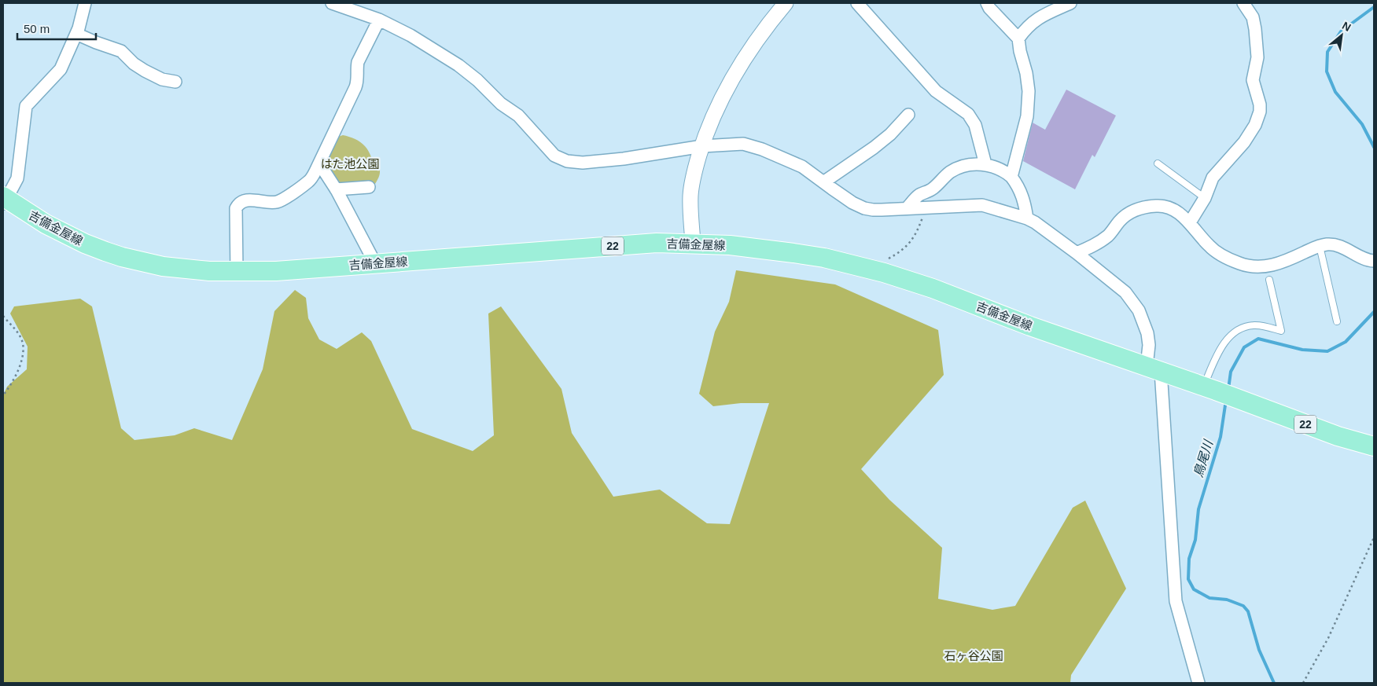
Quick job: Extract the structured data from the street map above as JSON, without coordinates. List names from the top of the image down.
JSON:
{
  "streets": {
    "main road": ["吉備金屋線", "22"]
  },
  "water": ["鳥尾川"],
  "parks": ["はた池公園", "石ヶ谷公園"],
  "scale_bar": "50 m",
  "north": "top right"
}
